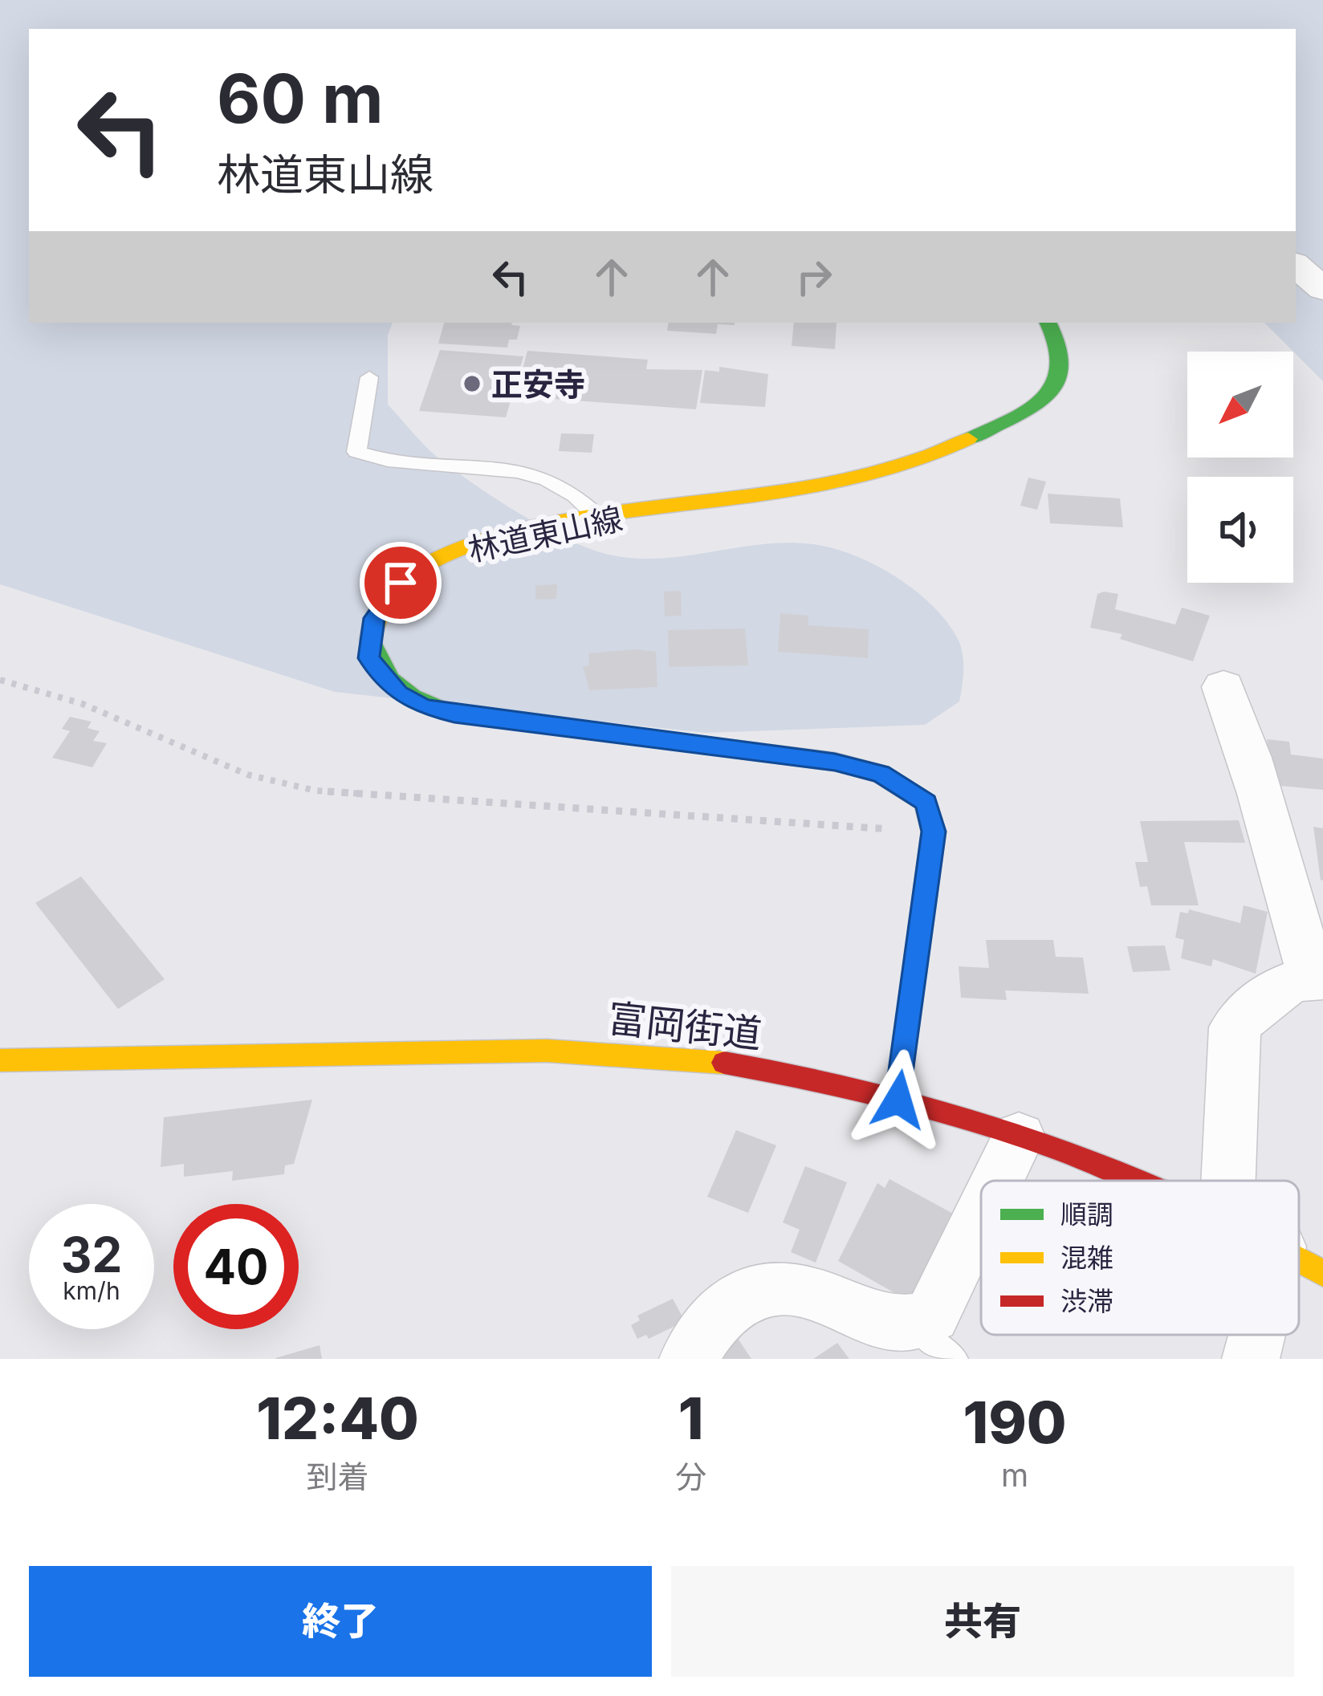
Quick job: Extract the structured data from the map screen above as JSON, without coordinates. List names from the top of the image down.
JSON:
{
  "streets": {
    "street": ["林道東山線", "富岡街道"]
  },
  "places": ["正安寺"],
  "legend": ["順調", "混雑", "渋滞"],
  "north": "bottom left",
  "page": {
    "turn": ["60 m", "林道東山線"],
    "speed": "32 km/h",
    "limit": "40",
    "eta": [
      "12:40",
      "到着",
      "1",
      "分",
      "190",
      "m"
    ],
    "buttons": ["終了", "共有"]
  }
}
